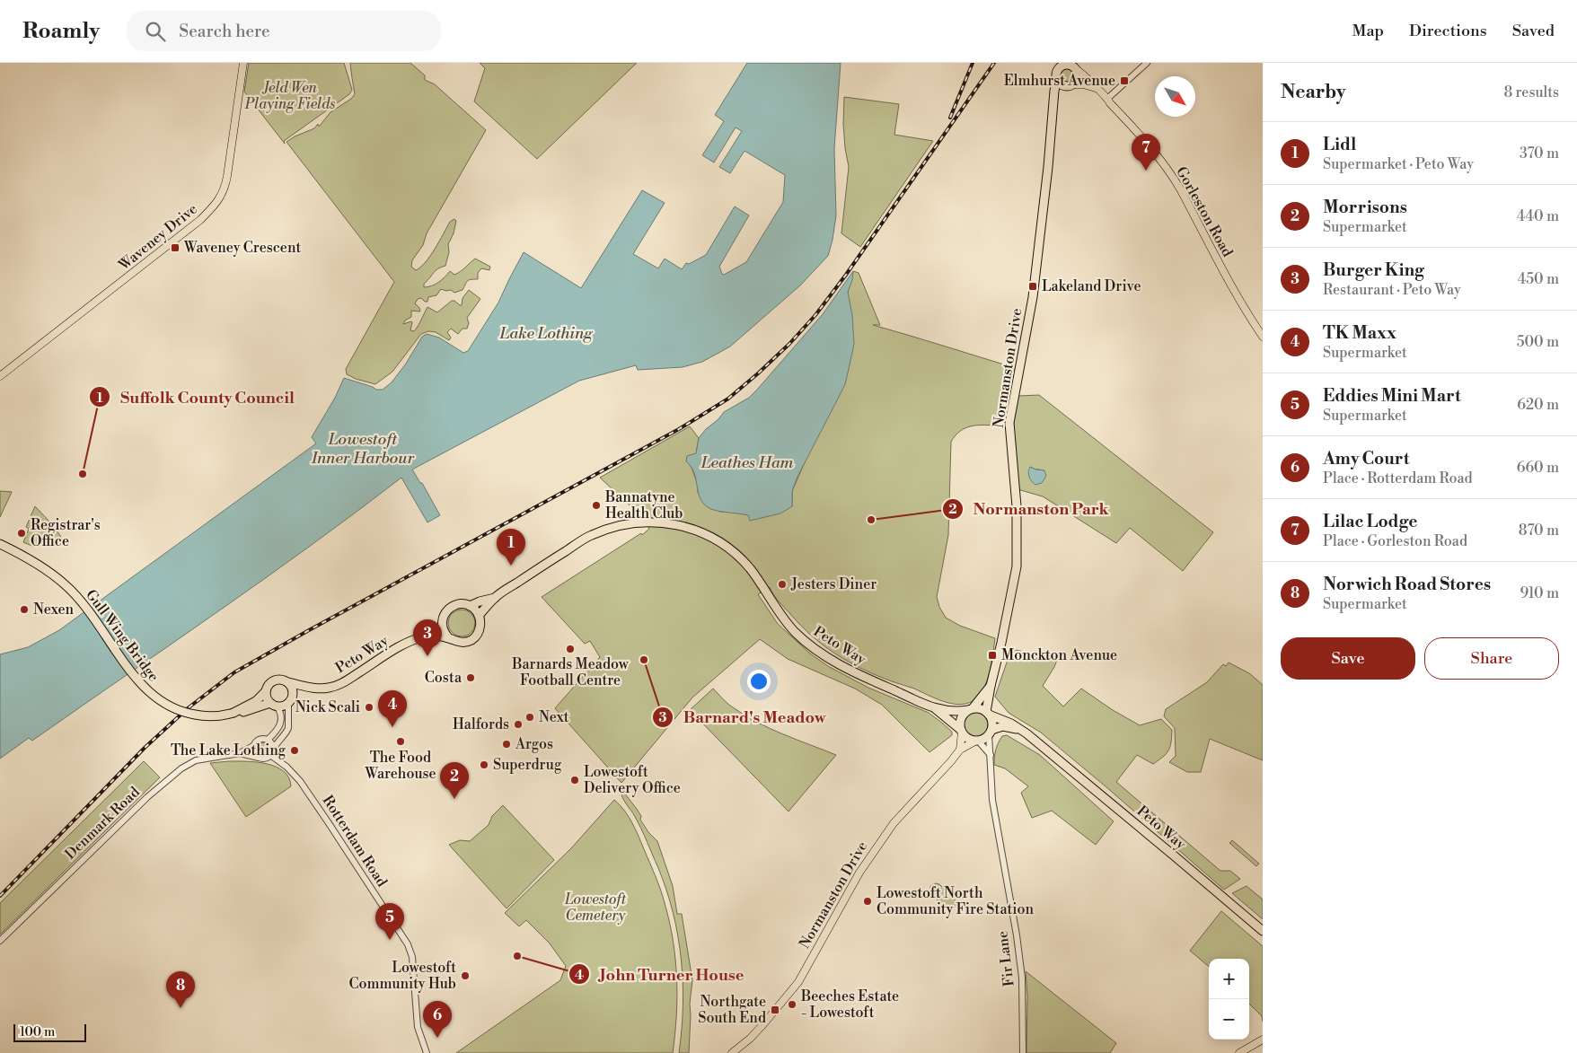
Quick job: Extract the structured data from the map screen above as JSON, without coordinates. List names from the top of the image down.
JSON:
{
  "streets": {
    "highway": ["Normanston Drive", "Gull Wing Bridge", "Peto Way"],
    "main road": ["Gorleston Road", "Waveney Drive"],
    "street": ["Denmark Road", "Rotterdam Road", "Fir Lane"]
  },
  "crossings": [
    ["Gorleston Road", "Normanston Drive"],
    ["Normanston Drive", "Peto Way"],
    ["Normanston Drive", "Fir Lane"],
    ["Gull Wing Bridge", "Peto Way"],
    ["Peto Way", "Fir Lane"],
    ["Denmark Road", "Rotterdam Road"]
  ],
  "water": ["Lake Lothing", "Lowestoft Inner Harbour", "Leathes Ham"],
  "parks": ["Jeld Wen Playing Fields", "Lowestoft Cemetery"],
  "places": {
    "transit": [
      "Elmhurst Avenue",
      "Waveney Crescent",
      "Lakeland Drive",
      "Monckton Avenue",
      "Northgate South End"
    ],
    "other": [
      "Suffolk County Council",
      "Bannatyne Health Club",
      "Normanston Park",
      "Registrar's Office",
      "Jesters Diner",
      "Nexen",
      "Barnards Meadow Football Centre",
      "Barnard's Meadow",
      "Costa",
      "Nick Scali",
      "Next",
      "Halfords",
      "The Food Warehouse",
      "Argos",
      "The Lake Lothing",
      "Superdrug",
      "Lowestoft Delivery Office",
      "Lowestoft North Community Fire Station",
      "John Turner House",
      "Lowestoft Community Hub",
      "Beeches Estate - Lowestoft"
    ]
  },
  "scale_bar": "100 m",
  "north": "bottom right",
  "page": {
    "header": "Roamly",
    "search": "Search here",
    "nav": ["Map", "Directions", "Saved"],
    "heading": ["Nearby", "8 results"],
    "list": [
      {
        "mark": "1",
        "name": "Lidl",
        "note": "Supermarket · Peto Way",
        "value": "370 m"
      },
      {
        "mark": "2",
        "name": "Morrisons",
        "note": "Supermarket",
        "value": "440 m"
      },
      {
        "mark": "3",
        "name": "Burger King",
        "note": "Restaurant · Peto Way",
        "value": "450 m"
      },
      {
        "mark": "4",
        "name": "TK Maxx",
        "note": "Supermarket",
        "value": "500 m"
      },
      {
        "mark": "5",
        "name": "Eddies Mini Mart",
        "note": "Supermarket",
        "value": "620 m"
      },
      {
        "mark": "6",
        "name": "Amy Court",
        "note": "Place · Rotterdam Road",
        "value": "660 m"
      },
      {
        "mark": "7",
        "name": "Lilac Lodge",
        "note": "Place · Gorleston Road",
        "value": "870 m"
      },
      {
        "mark": "8",
        "name": "Norwich Road Stores",
        "note": "Supermarket",
        "value": "910 m"
      }
    ],
    "pins": [
      "7",
      "1",
      "3",
      "4",
      "2",
      "5",
      "8",
      "6"
    ],
    "buttons": ["Save", "Share"],
    "map_buttons": ["+", "−"],
    "scale": "100 m"
  }
}
